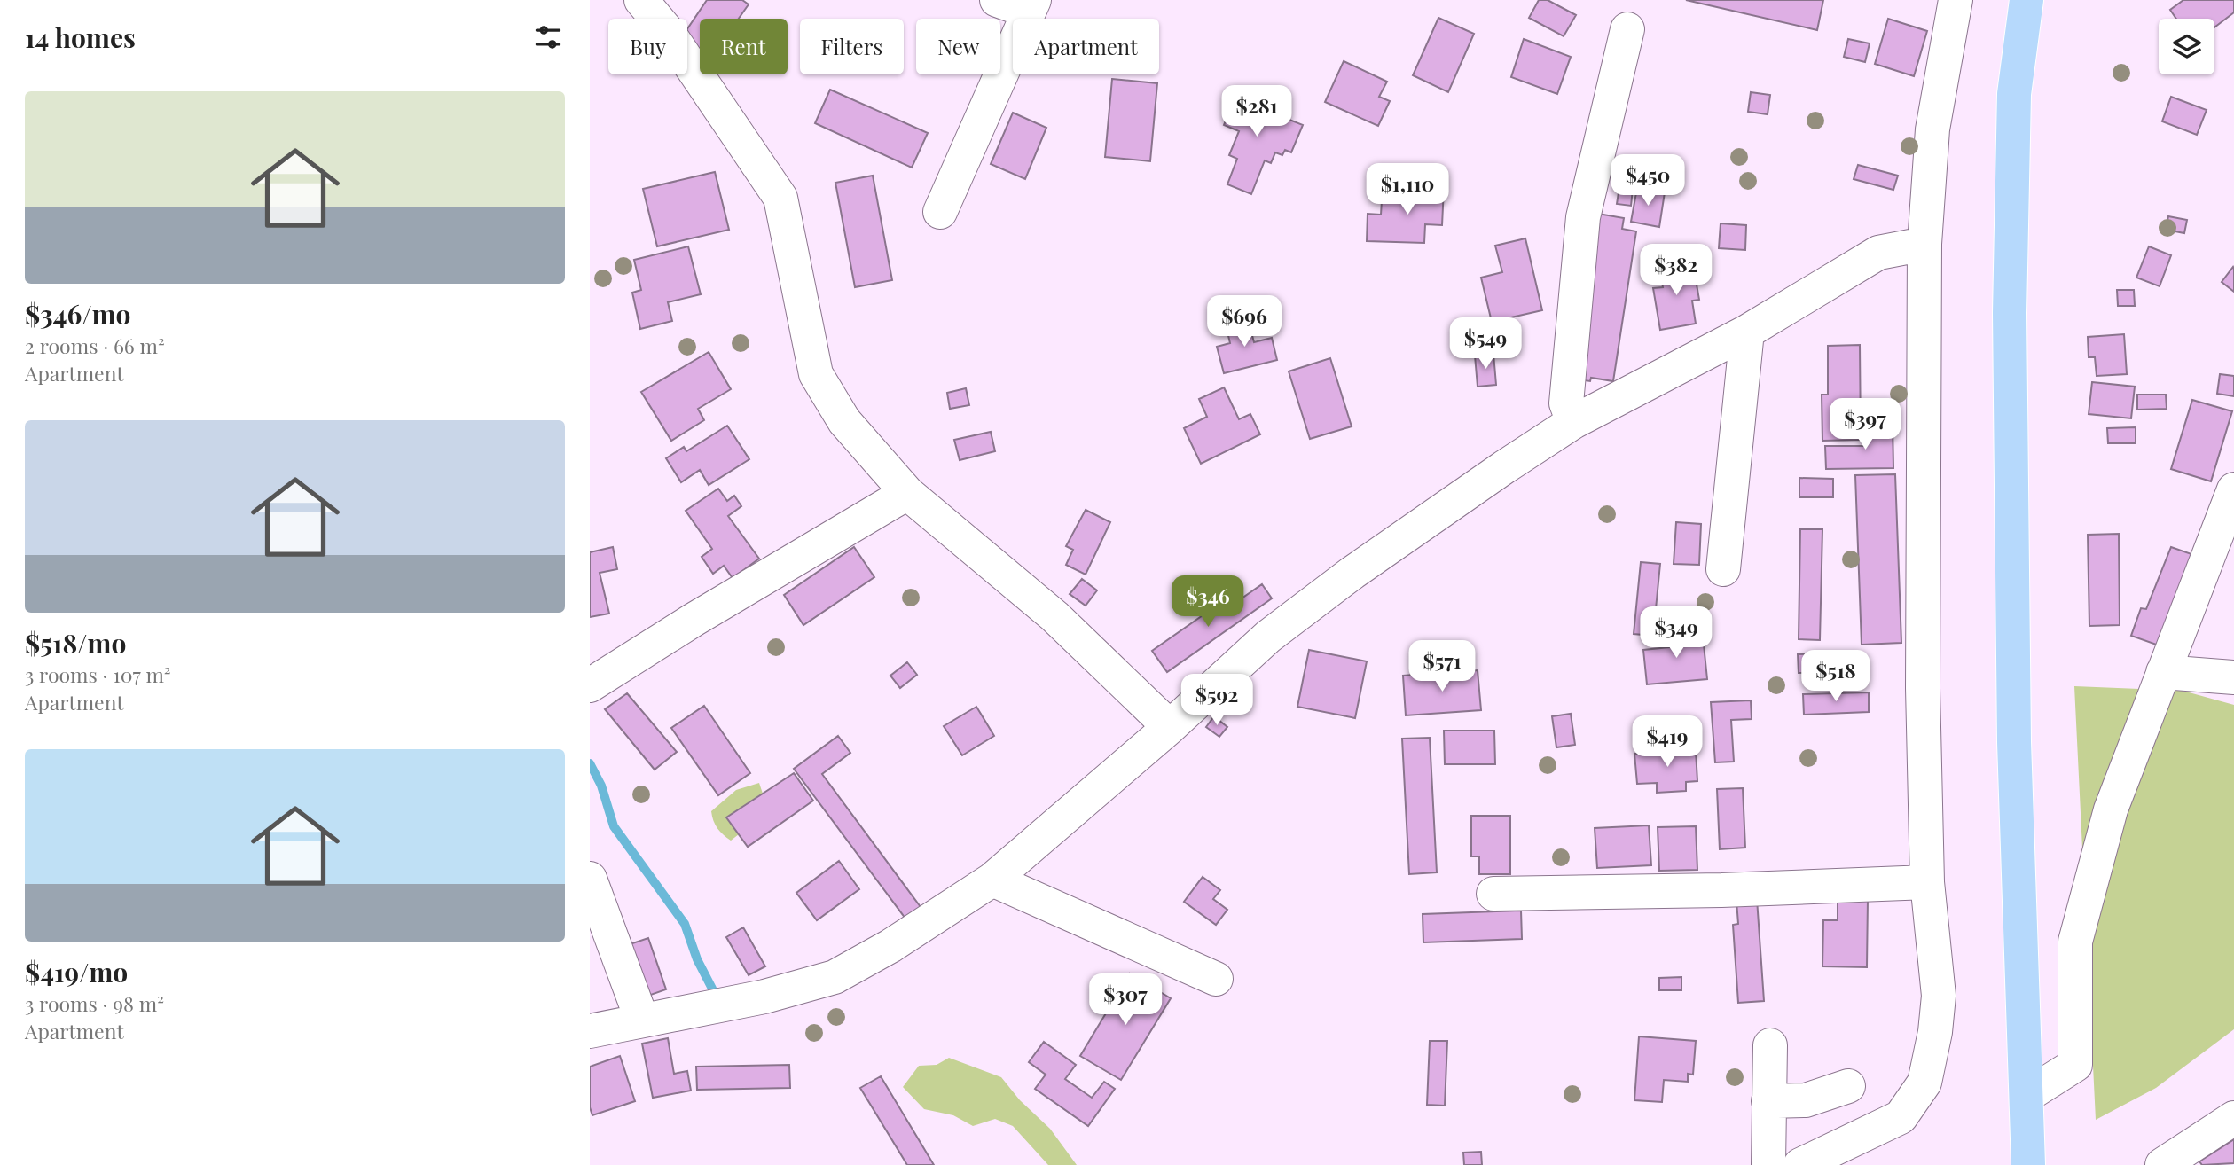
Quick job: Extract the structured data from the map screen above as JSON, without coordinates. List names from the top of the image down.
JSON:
{
  "page": {
    "heading": "14 homes",
    "chip": [
      "Buy",
      "Rent",
      "Filters",
      "New",
      "Apartment"
    ],
    "list": [
      {
        "name": "$346/mo",
        "note": "2 rooms · 66 m² · Apartment"
      },
      {
        "name": "$518/mo",
        "note": "3 rooms · 107 m² · Apartment"
      },
      {
        "name": "$419/mo",
        "note": "3 rooms · 98 m² · Apartment"
      }
    ],
    "price": [
      "$281",
      "$450",
      "$1,110",
      "$382",
      "$696",
      "$549",
      "$397",
      "$346",
      "$349",
      "$571",
      "$518",
      "$592",
      "$419",
      "$307"
    ]
  }
}
